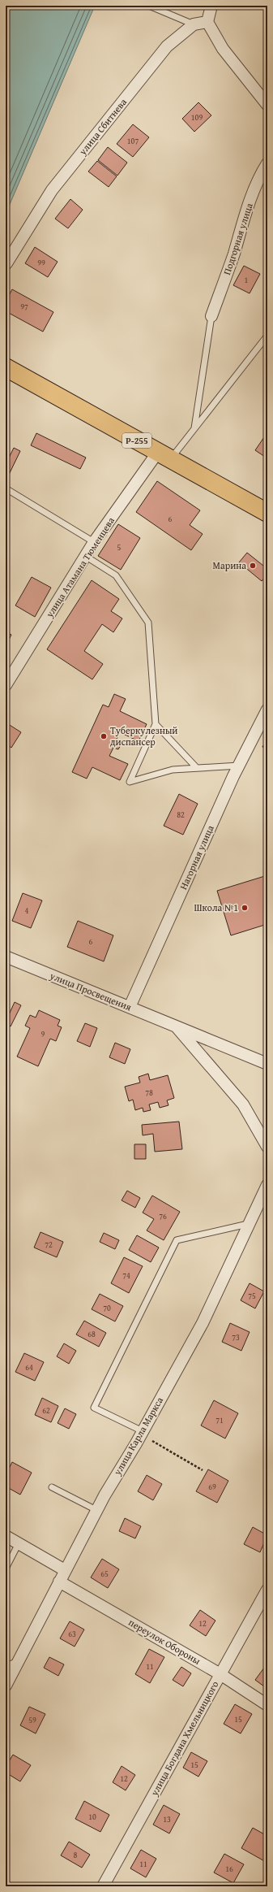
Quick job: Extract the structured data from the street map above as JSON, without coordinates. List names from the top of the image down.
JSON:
{
  "streets": {
    "highway": ["Р-255"],
    "street": [
      "улица Сбитнева",
      "Подгорная улица",
      "улица Атамана Тюменцева",
      "Нагорная улица",
      "улица Просвещения",
      "улица Карла Маркса",
      "переулок Обороны",
      "улица Богдана Хмельницкого"
    ]
  },
  "crossings": [
    ["Р-255", "улица Атамана Тюменцева"],
    ["Нагорная улица", "улица Просвещения"],
    ["улица Карла Маркса", "переулок Обороны"],
    ["переулок Обороны", "улица Богдана Хмельницкого"]
  ],
  "places": ["Марина", "Туберкулезный диспансер", "Школа №1"],
  "house_numbers": [
    "109",
    "107",
    "99",
    "1",
    "97",
    "6",
    "5",
    "82",
    "4",
    "6",
    "9",
    "78",
    "76",
    "72",
    "74",
    "75",
    "70",
    "68",
    "73",
    "64",
    "62",
    "71",
    "69",
    "65",
    "12",
    "63",
    "11",
    "15",
    "59",
    "15",
    "12",
    "10",
    "13",
    "8",
    "11",
    "16"
  ]
}
